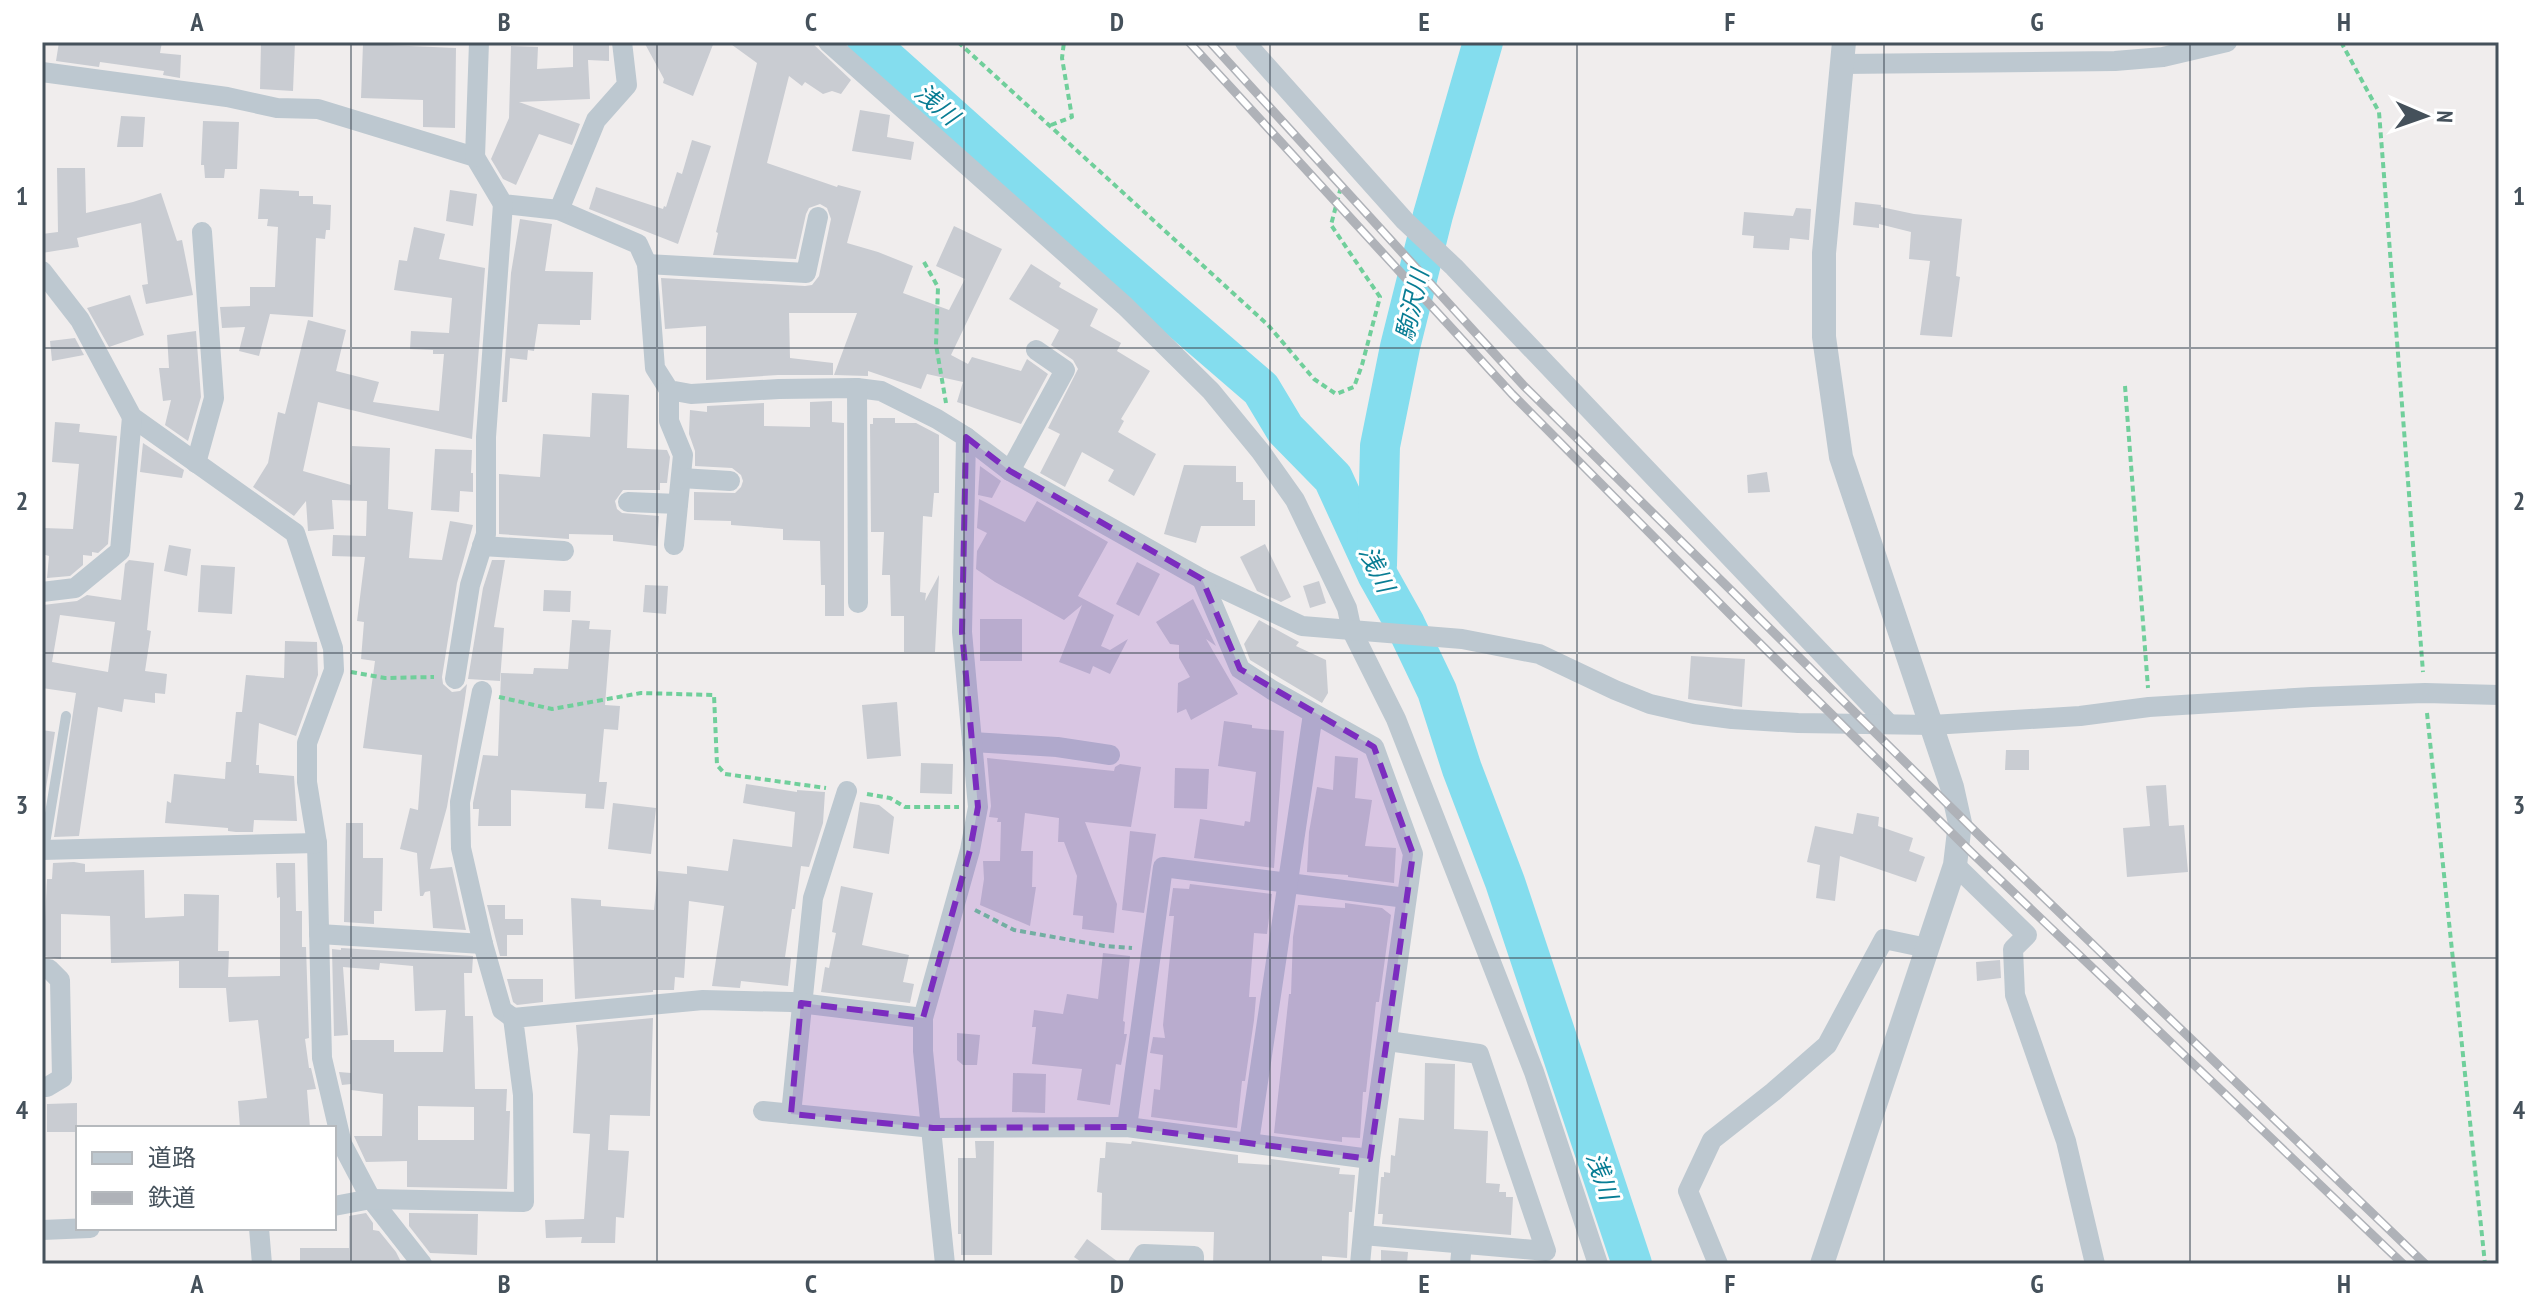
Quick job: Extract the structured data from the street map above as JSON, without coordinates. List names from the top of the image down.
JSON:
{
  "water": ["浅川", "駒沢川"],
  "legend": ["道路", "鉄道"],
  "north": "right",
  "grid": {
    "columns": [
      "A",
      "B",
      "C",
      "D",
      "E",
      "F",
      "G",
      "H"
    ],
    "rows": [
      "1",
      "2",
      "3",
      "4"
    ]
  }
}
